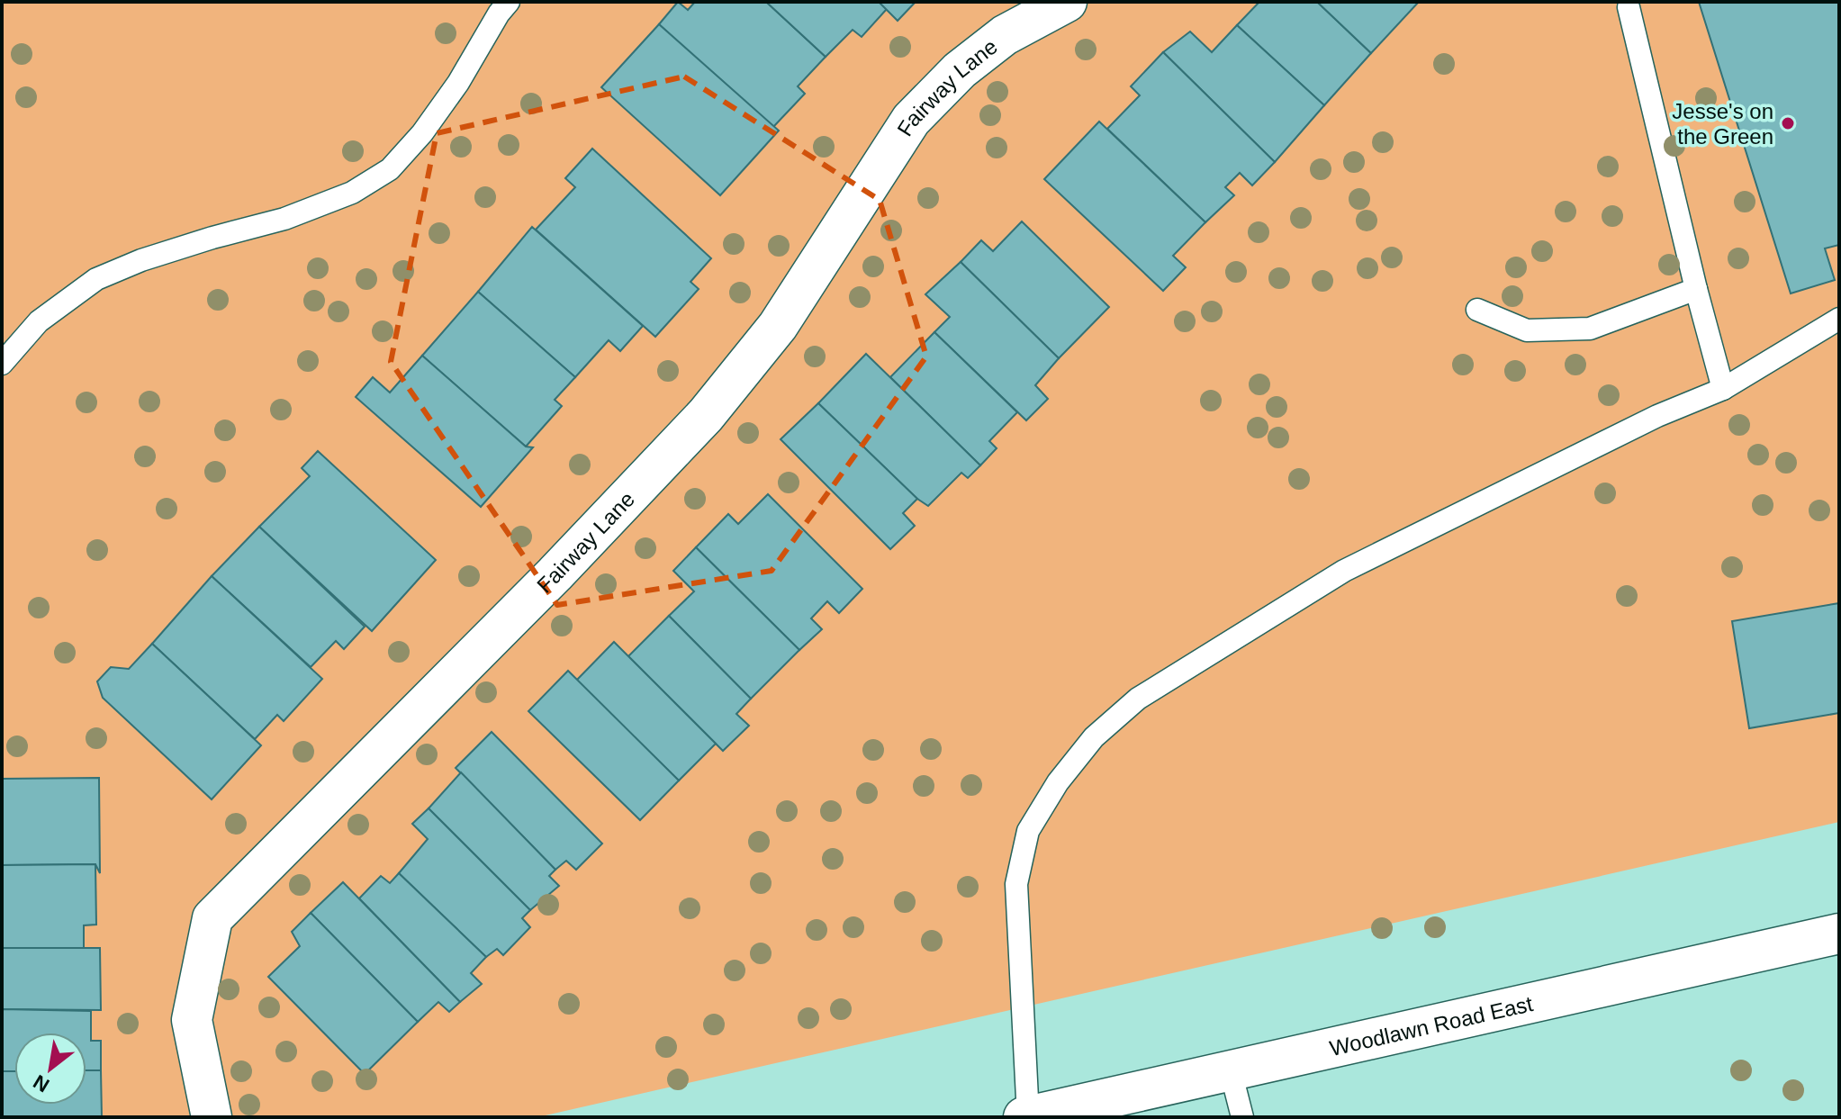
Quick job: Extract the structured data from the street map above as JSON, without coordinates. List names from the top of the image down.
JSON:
{
  "streets": {
    "street": ["Fairway Lane", "Woodlawn Road East"]
  },
  "places": ["Jesse's on the Green"],
  "north": "bottom left"
}
